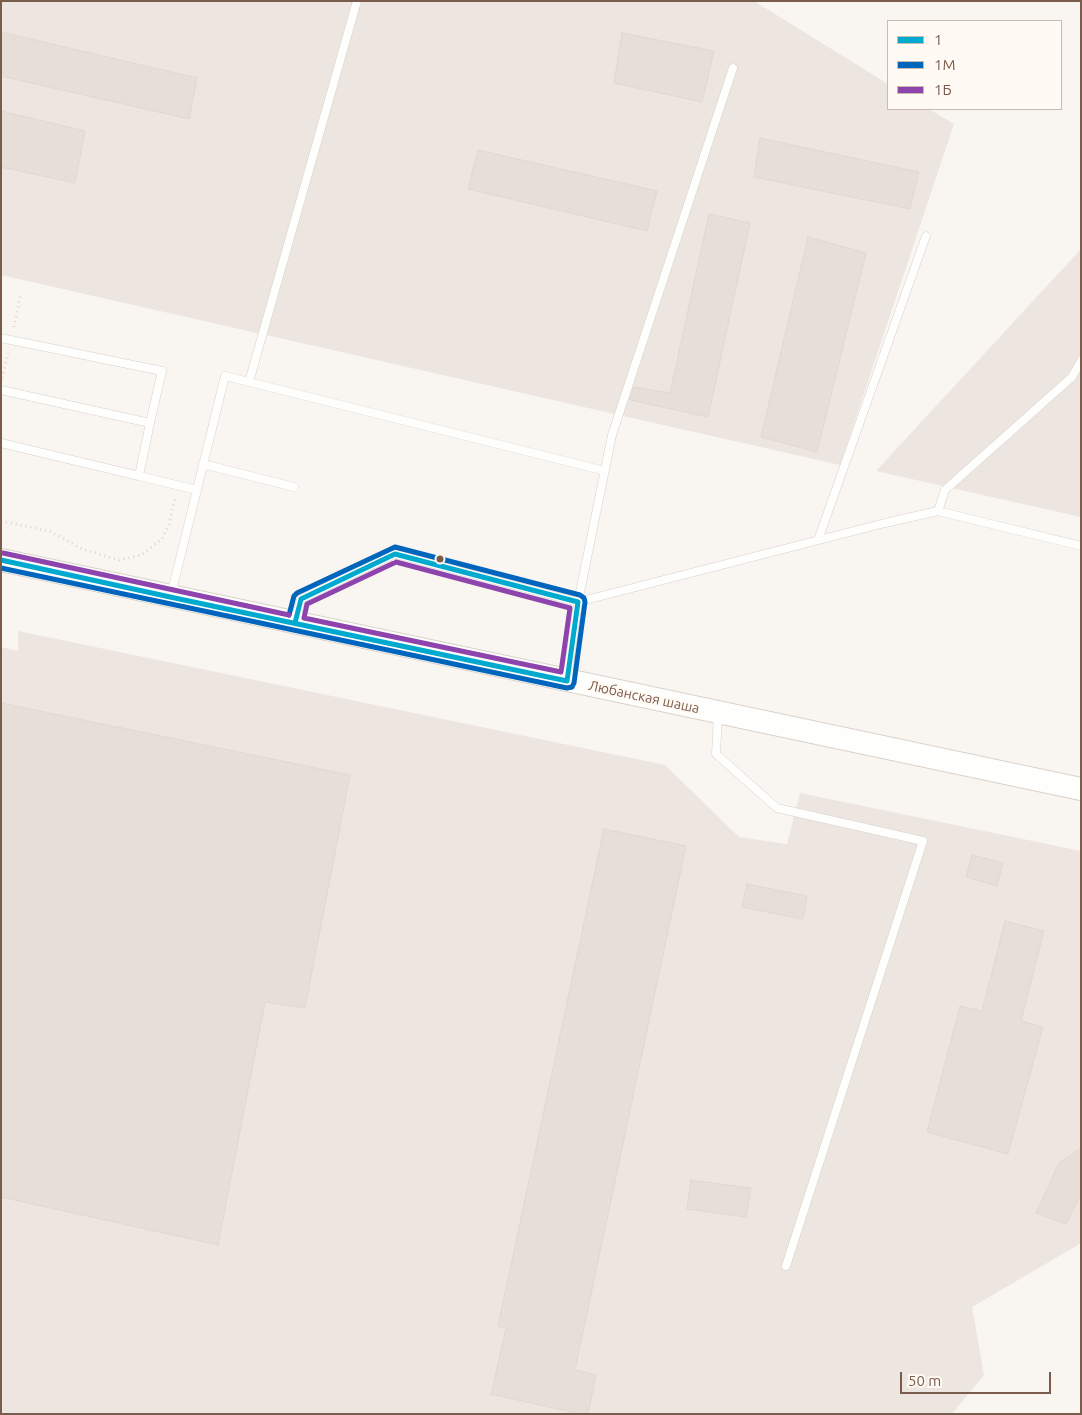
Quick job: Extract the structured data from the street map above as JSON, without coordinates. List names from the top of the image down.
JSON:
{
  "streets": {
    "main road": ["Любанская шаша"]
  },
  "lines": ["transit line 1М", "transit line 1Б", "transit line 1"],
  "legend": ["1", "1М", "1Б"],
  "scale_bar": "50 m"
}
